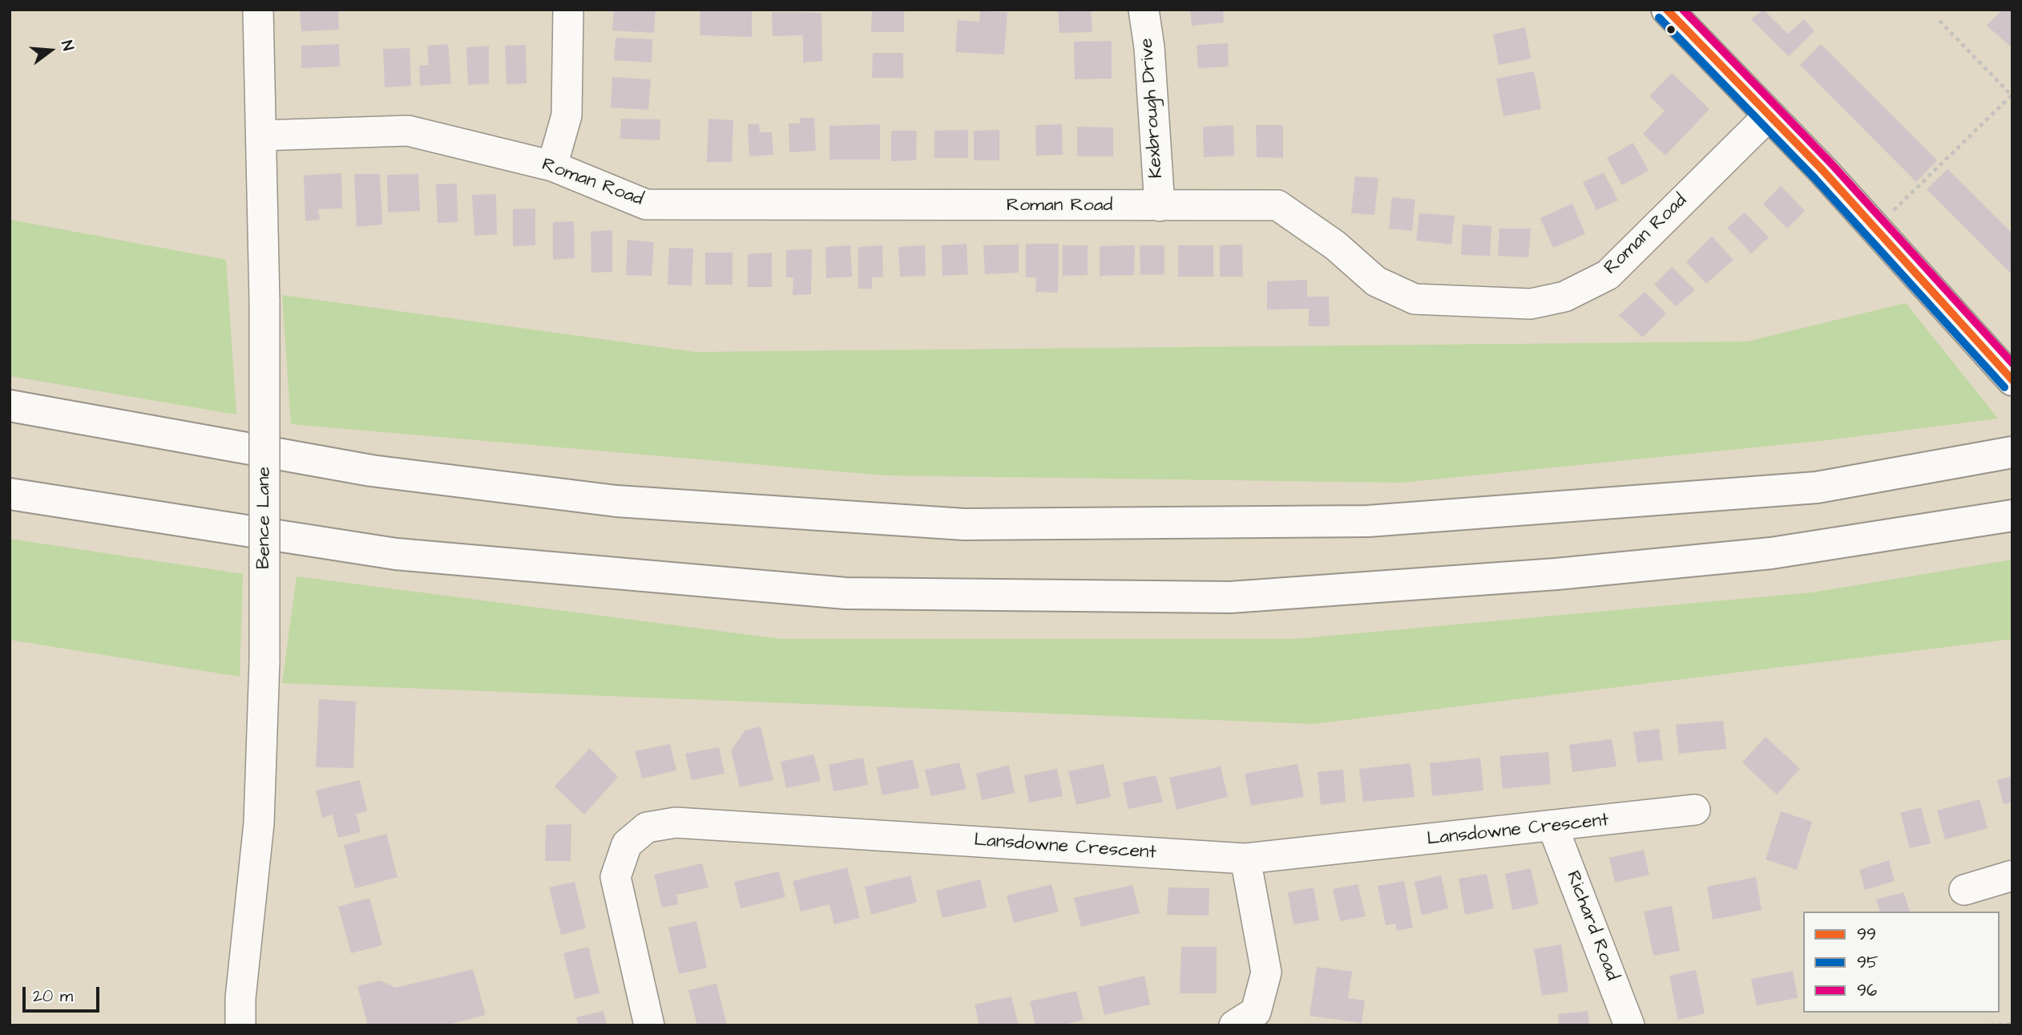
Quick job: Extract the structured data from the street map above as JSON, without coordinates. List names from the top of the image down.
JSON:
{
  "streets": {
    "street": [
      "Kexbrough Drive",
      "Roman Road",
      "Bence Lane",
      "Lansdowne Crescent",
      "Richard Road"
    ]
  },
  "crossings": [
    ["Kexbrough Drive", "Roman Road"],
    ["Roman Road", "Bence Lane"],
    ["Lansdowne Crescent", "Richard Road"]
  ],
  "lines": ["transit line 99", "transit line 96", "transit line 95"],
  "legend": ["99", "95", "96"],
  "scale_bar": "20 m",
  "north": "right"
}
